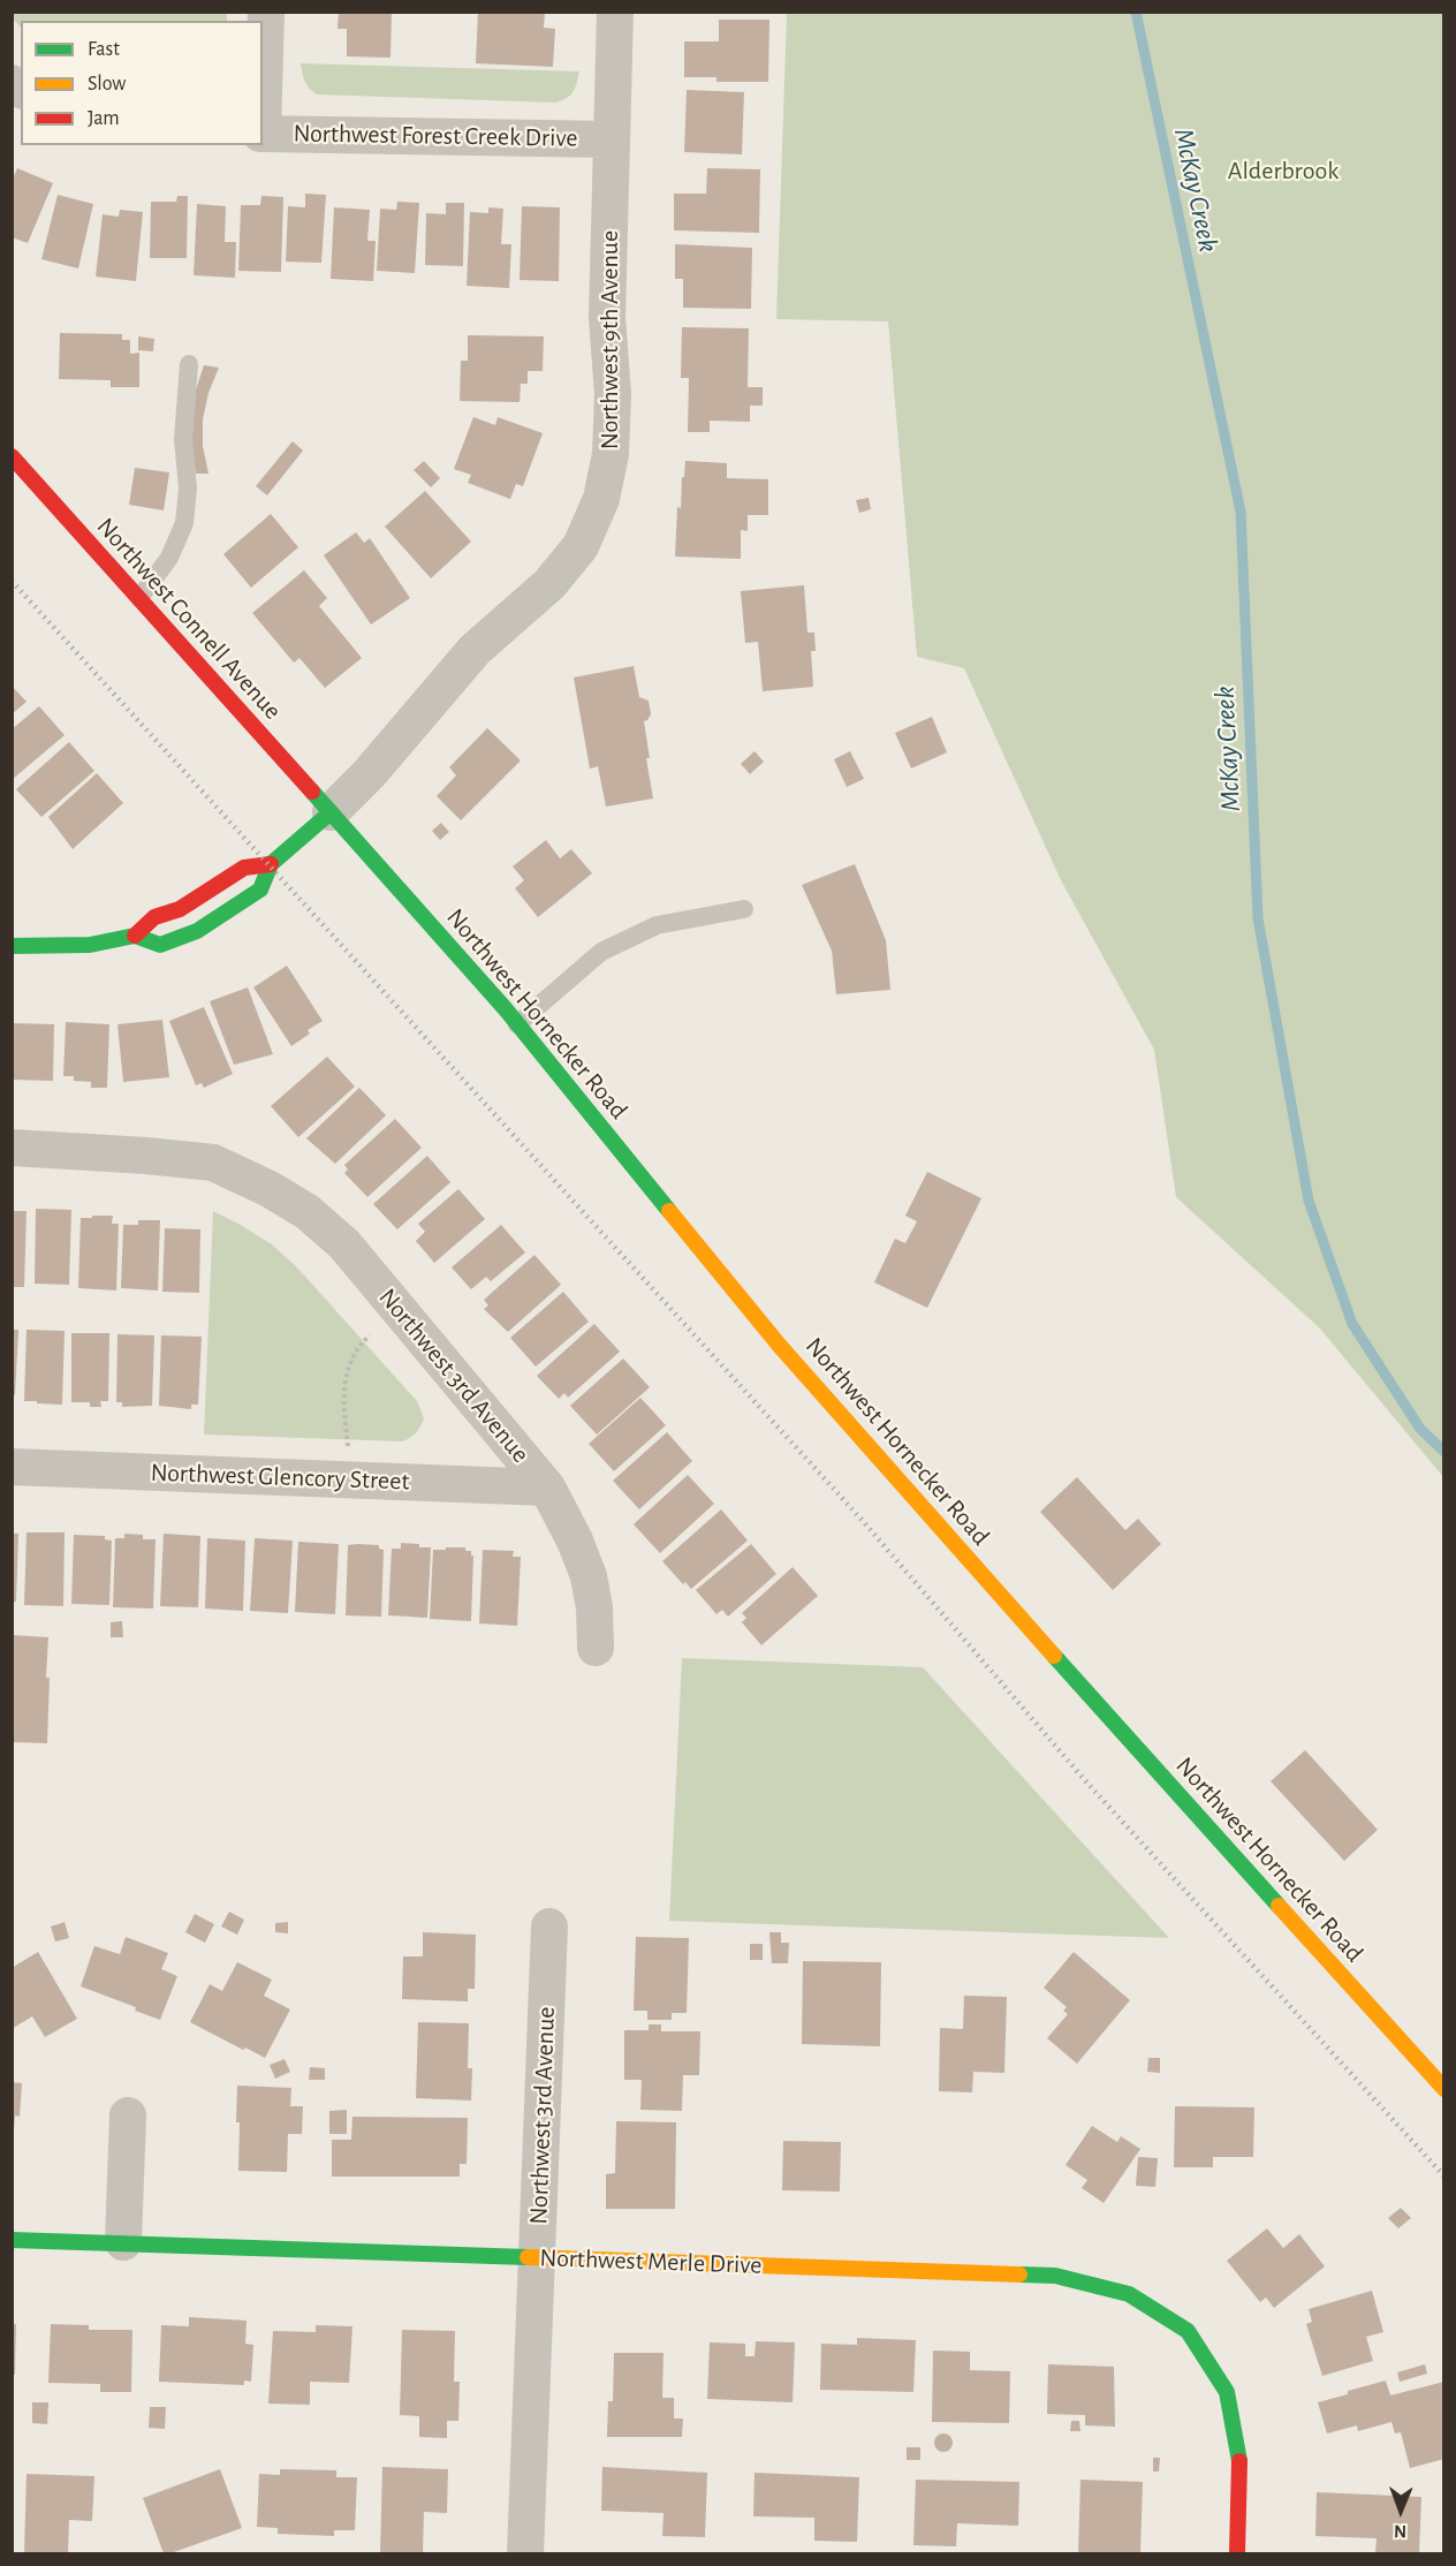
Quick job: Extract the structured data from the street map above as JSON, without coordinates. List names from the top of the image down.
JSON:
{
  "streets": {
    "street": [
      "Northwest Forest Creek Drive",
      "Northwest 9th Avenue",
      "Northwest Connell Avenue",
      "Northwest Hornecker Road",
      "Northwest 3rd Avenue",
      "Northwest Glencory Street",
      "Northwest Merle Drive"
    ]
  },
  "crossings": [
    ["Northwest Forest Creek Drive", "Northwest 9th Avenue"],
    ["Northwest 9th Avenue", "Northwest Connell Avenue"],
    ["Northwest 9th Avenue", "Northwest Hornecker Road"],
    ["Northwest Connell Avenue", "Northwest Hornecker Road"],
    ["Northwest 3rd Avenue", "Northwest Glencory Street"],
    ["Northwest 3rd Avenue", "Northwest Merle Drive"]
  ],
  "water": ["McKay Creek"],
  "parks": ["Alderbrook"],
  "legend": ["Fast", "Slow", "Jam"],
  "north": "bottom"
}
